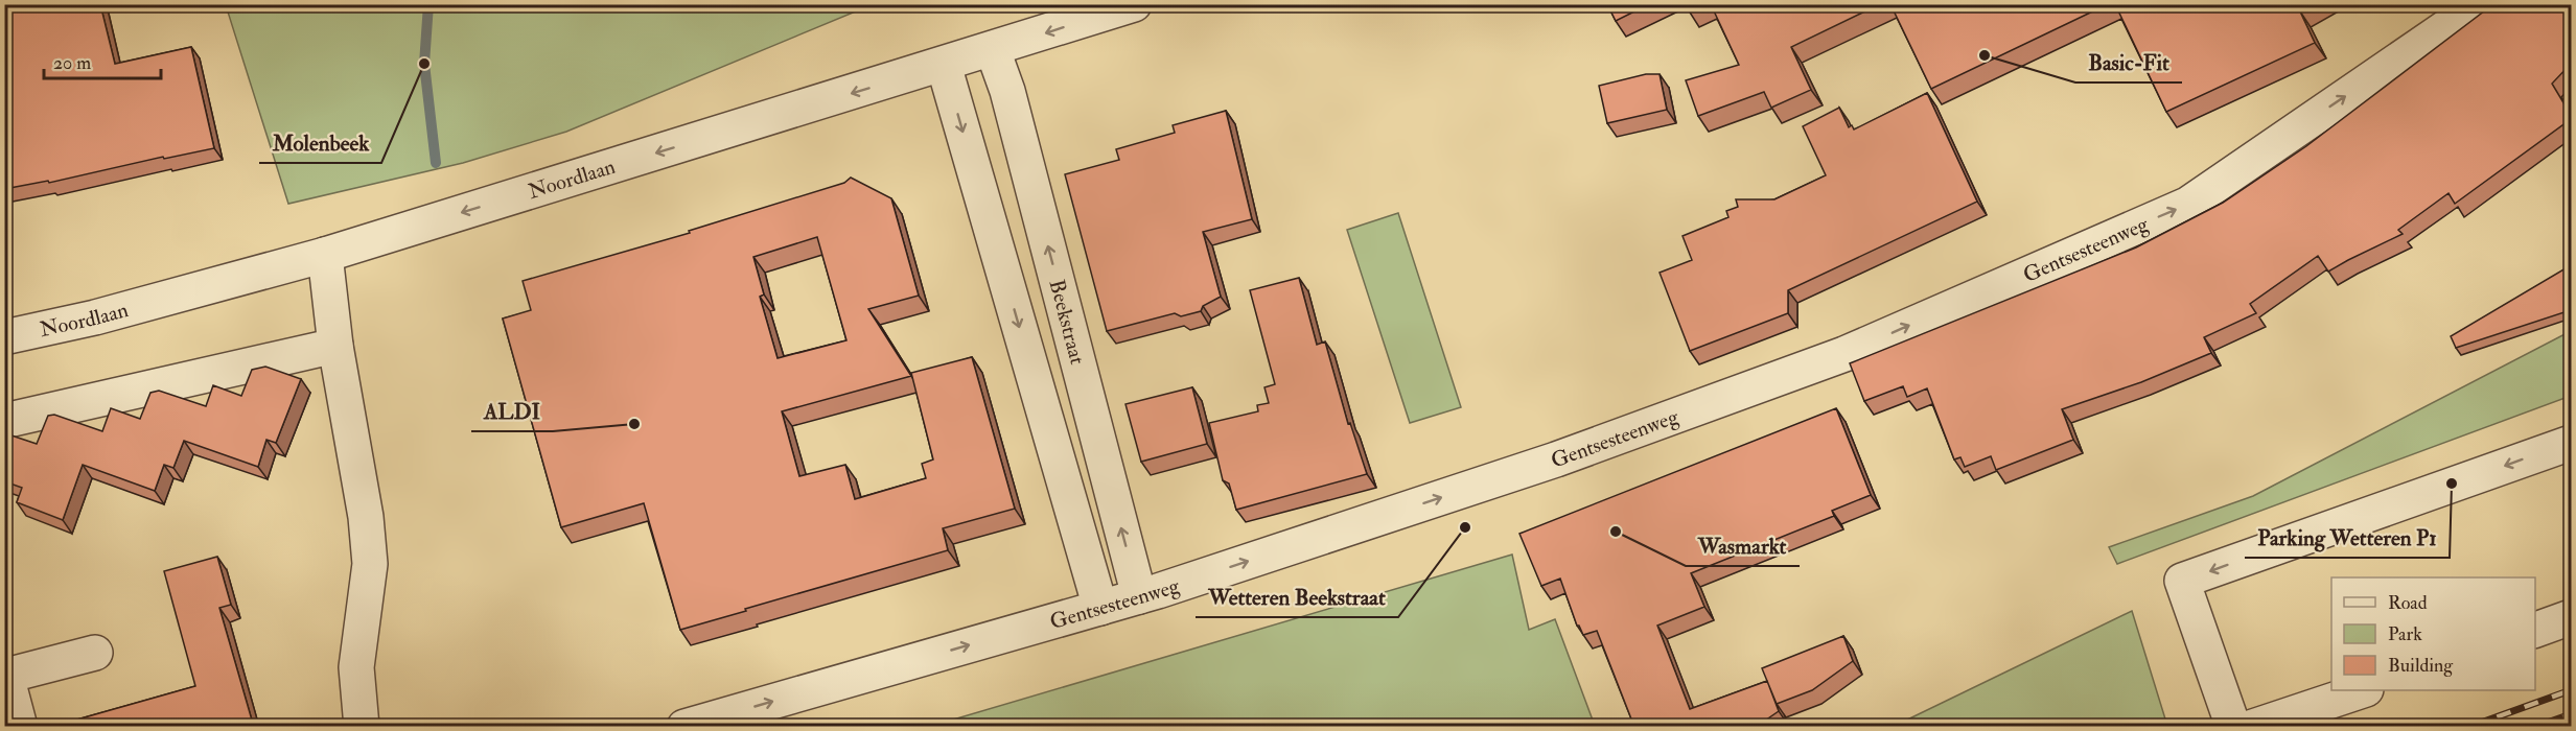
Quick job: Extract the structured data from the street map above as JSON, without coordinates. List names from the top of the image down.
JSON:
{
  "streets": {
    "street": ["Noordlaan", "Gentsesteenweg", "Beekstraat"]
  },
  "crossings": [
    ["Noordlaan", "Beekstraat"],
    ["Gentsesteenweg", "Beekstraat"]
  ],
  "one_way": ["Noordlaan", "Gentsesteenweg"],
  "places": [
    "Basic-Fit",
    "Molenbeek",
    "ALDI",
    "Parking Wetteren P1",
    "Wetteren Beekstraat",
    "Wasmarkt"
  ],
  "legend": ["Road", "Park", "Building"],
  "scale_bar": "20 m"
}
